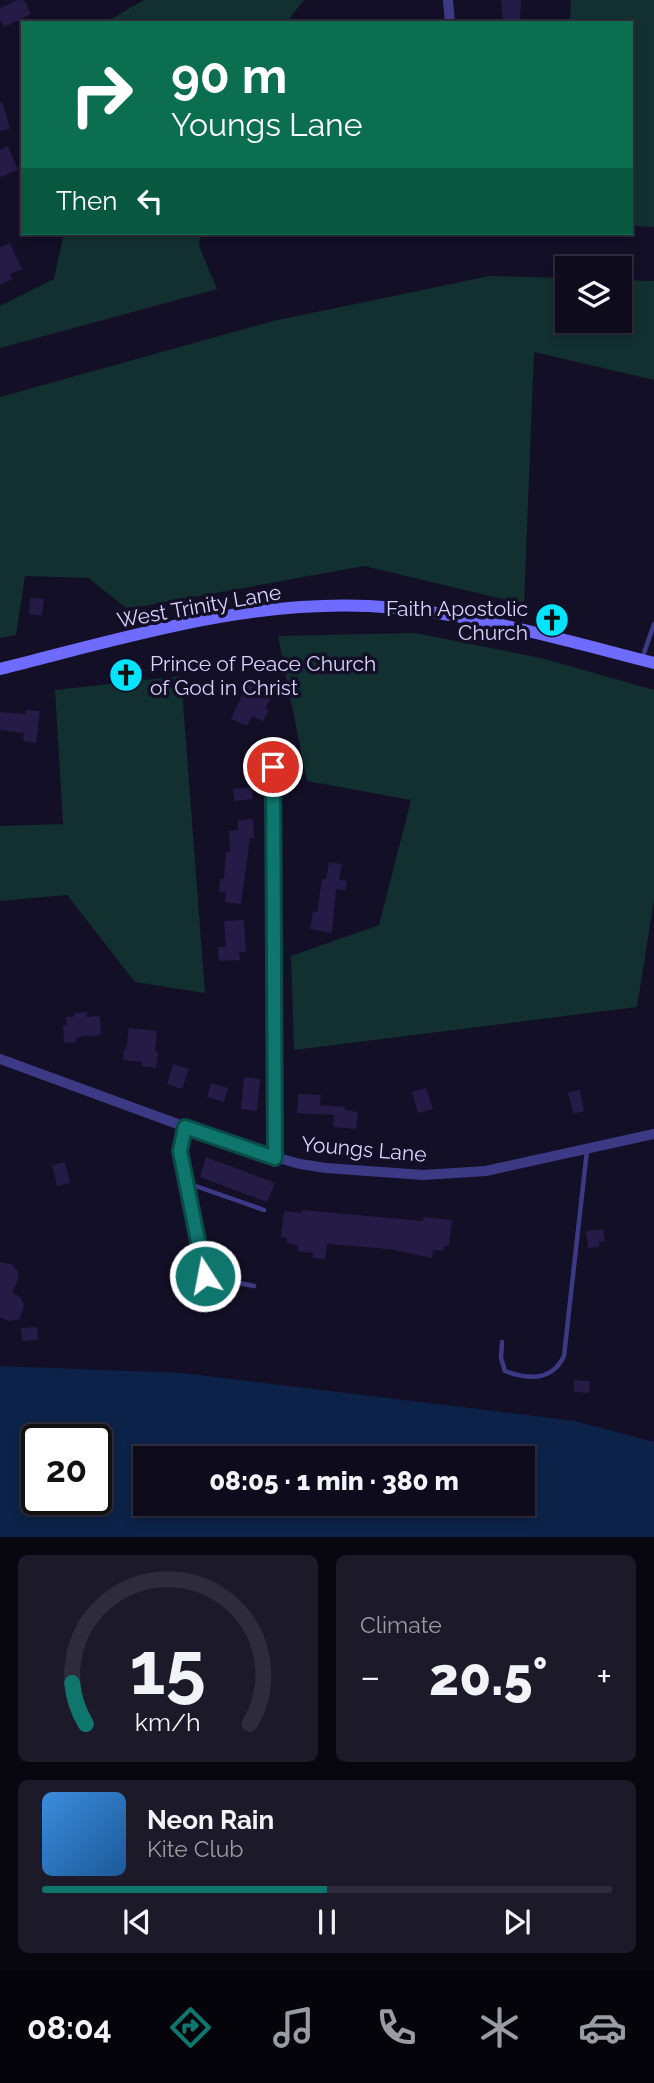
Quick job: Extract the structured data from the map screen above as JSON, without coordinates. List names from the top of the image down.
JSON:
{
  "streets": {
    "main road": ["West Trinity Lane"],
    "street": ["Youngs Lane"]
  },
  "places": {
    "church": ["Faith Apostolic Church", "Prince of Peace Church of God in Christ"]
  },
  "page": {
    "turn": ["90 m", "Youngs Lane"],
    "then": "Then",
    "limit": "20",
    "trip": "08:05 · 1 min · 380 m",
    "tile": "Climate",
    "heat": ["−", "20.5°", "+"],
    "song": ["Neon Rain", "Kite Club"],
    "tabs": "08:04",
    "gauge": ["15", "km/h"]
  }
}
